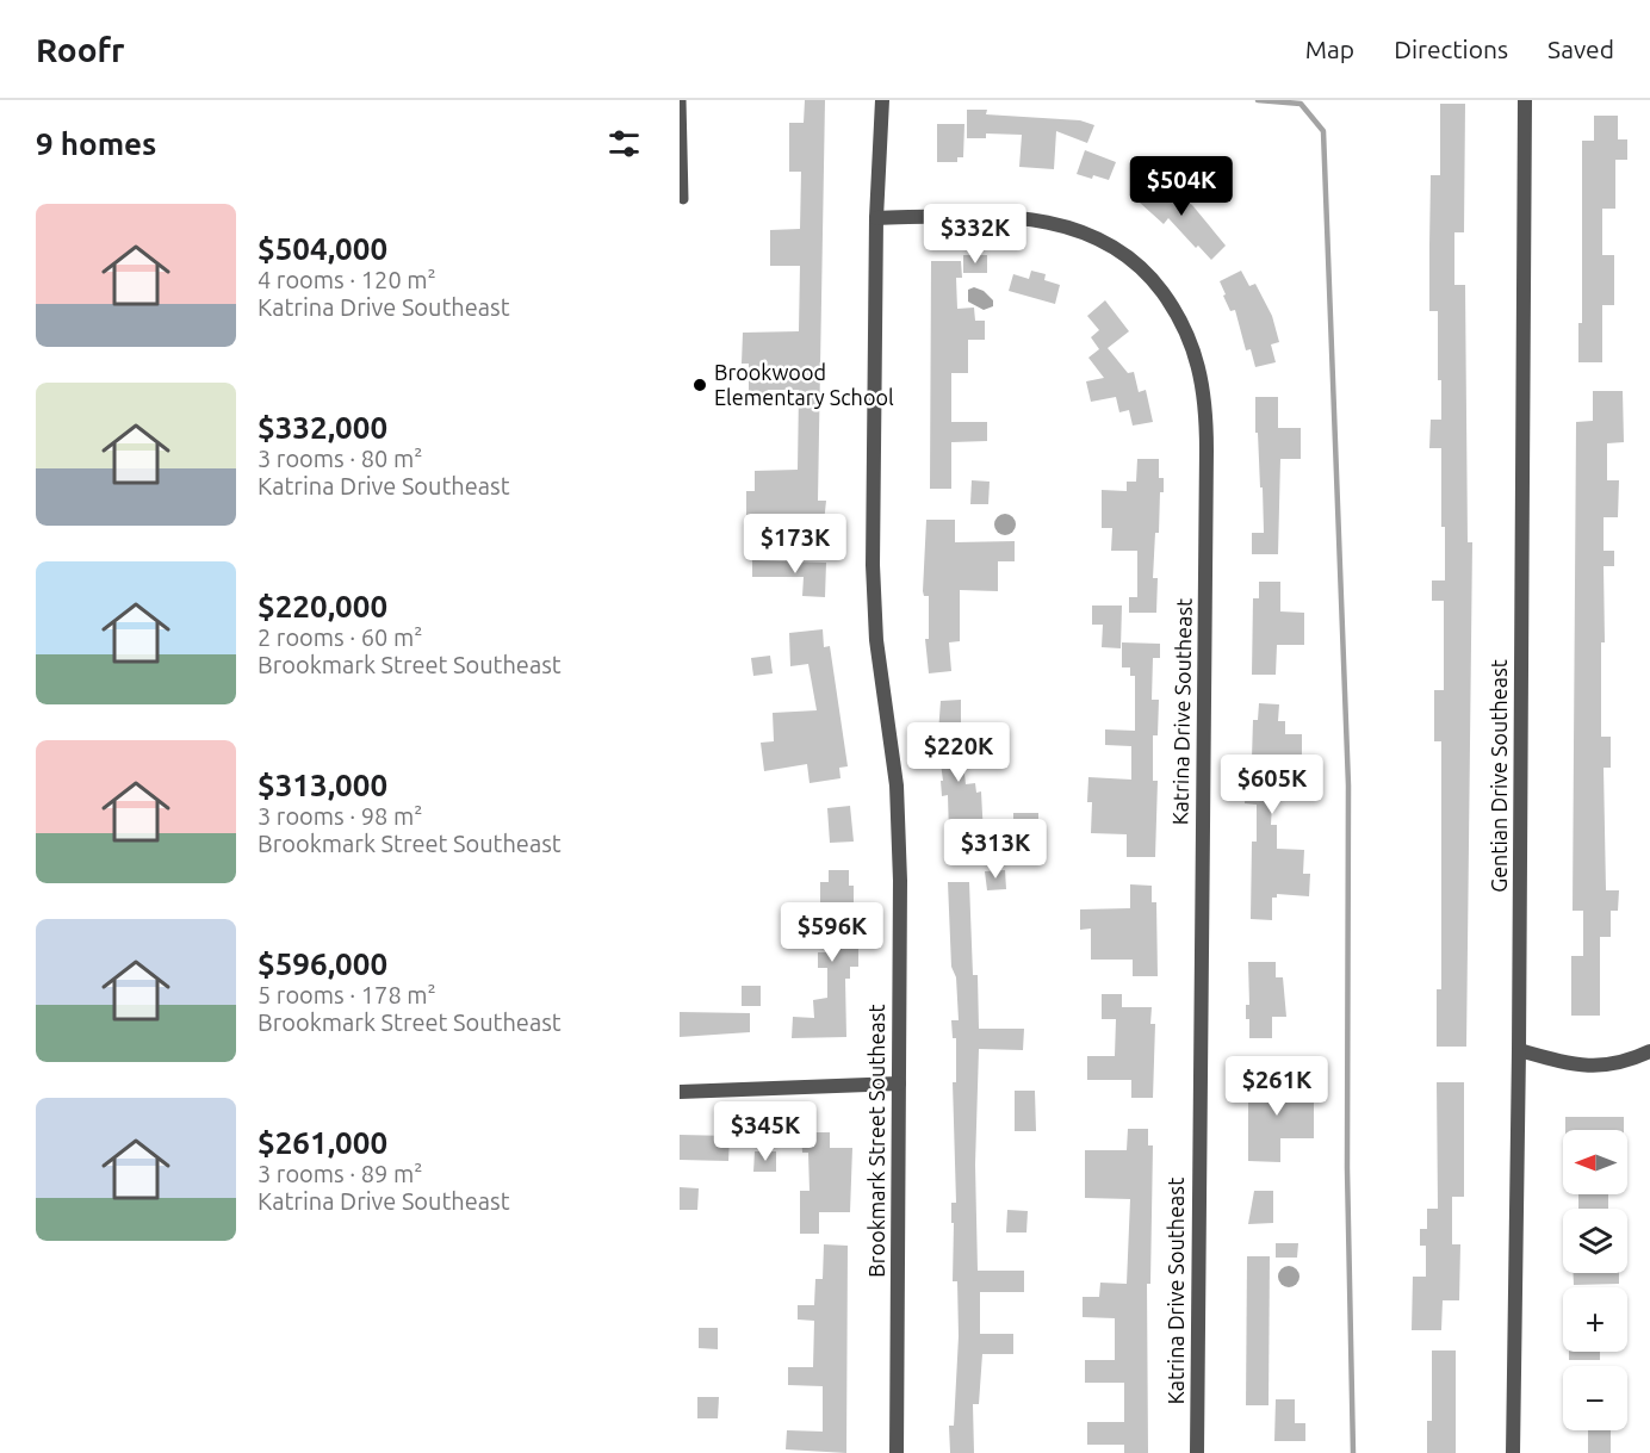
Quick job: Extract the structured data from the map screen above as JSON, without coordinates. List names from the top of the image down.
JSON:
{
  "streets": {
    "street": ["Katrina Drive Southeast", "Gentian Drive Southeast", "Brookmark Street Southeast"]
  },
  "crossings": [
    ["Katrina Drive Southeast", "Brookmark Street Southeast"]
  ],
  "places": ["Brookwood Elementary School"],
  "north": "left",
  "page": {
    "header": "Roofr",
    "nav": ["Map", "Directions", "Saved"],
    "heading": "9 homes",
    "price": [
      "$504K",
      "$332K",
      "$173K",
      "$220K",
      "$605K",
      "$313K",
      "$596K",
      "$261K",
      "$345K"
    ],
    "list": [
      {
        "name": "$504,000",
        "note": "4 rooms · 120 m² · Katrina Drive Southeast"
      },
      {
        "name": "$332,000",
        "note": "3 rooms · 80 m² · Katrina Drive Southeast"
      },
      {
        "name": "$220,000",
        "note": "2 rooms · 60 m² · Brookmark Street Southeast"
      },
      {
        "name": "$313,000",
        "note": "3 rooms · 98 m² · Brookmark Street Southeast"
      },
      {
        "name": "$596,000",
        "note": "5 rooms · 178 m² · Brookmark Street Southeast"
      },
      {
        "name": "$261,000",
        "note": "3 rooms · 89 m² · Katrina Drive Southeast"
      }
    ],
    "map_buttons": ["+", "−"]
  }
}
